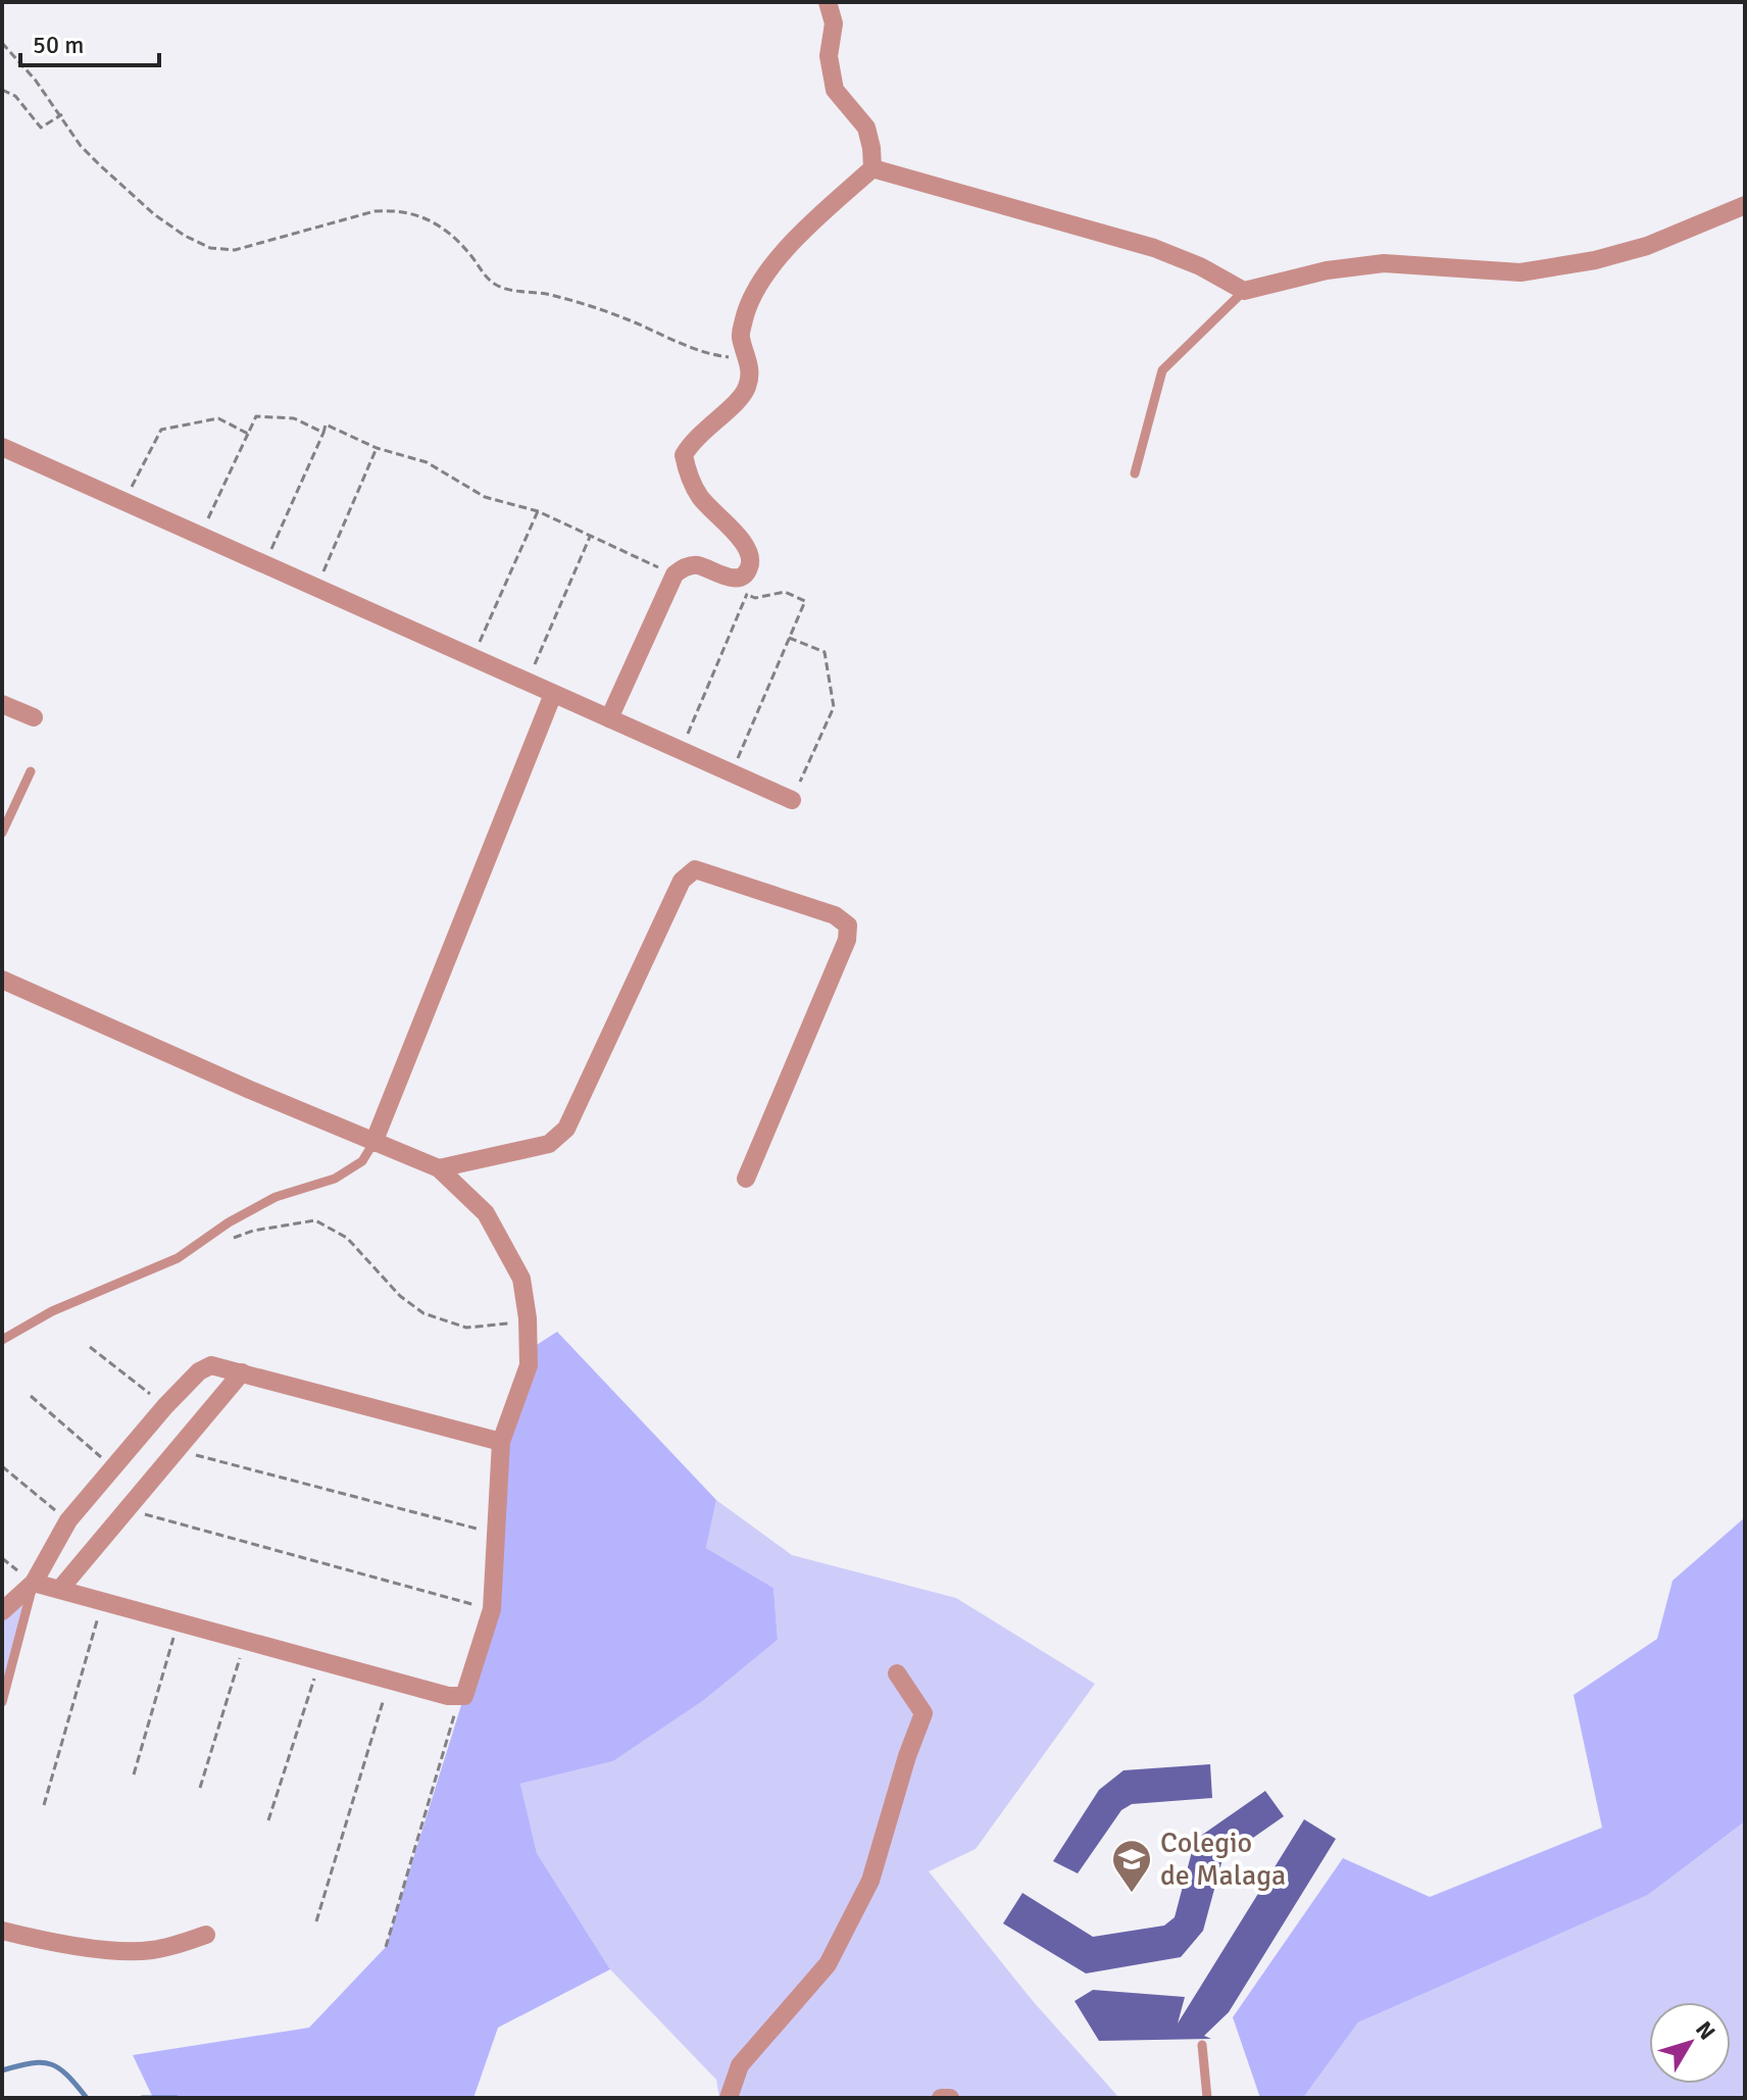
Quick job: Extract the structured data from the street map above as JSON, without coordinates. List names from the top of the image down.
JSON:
{
  "places": {
    "school or university": ["Colegio de Malaga"]
  },
  "scale_bar": "50 m",
  "north": "top right"
}
